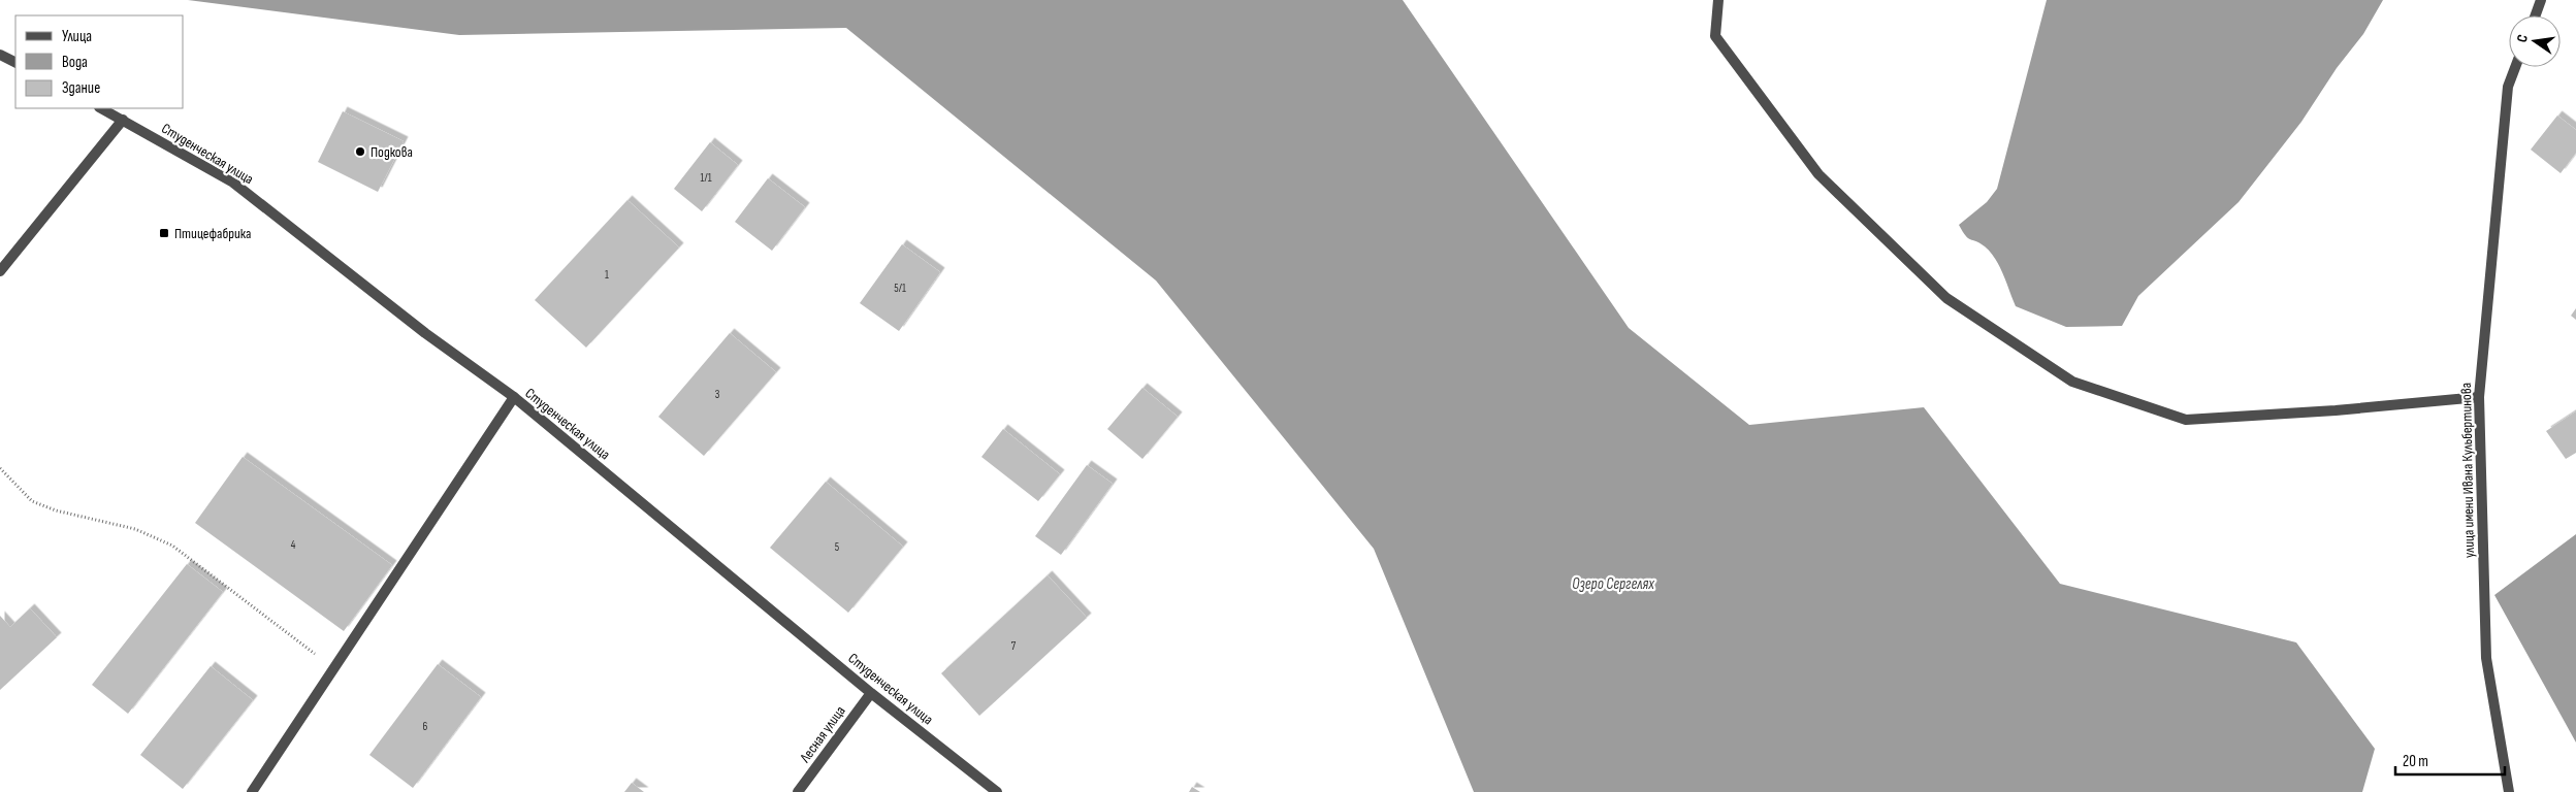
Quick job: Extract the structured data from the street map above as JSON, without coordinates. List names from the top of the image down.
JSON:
{
  "streets": {
    "street": ["Студенческая улица", "улица имени Ивана Кульбертинова", "Лесная улица"]
  },
  "crossings": [
    ["Студенческая улица", "Лесная улица"]
  ],
  "water": ["Озеро Сергелях"],
  "places": {
    "other": ["Подкова"],
    "transit": ["Птицефабрика"]
  },
  "house_numbers": [
    "1/1",
    "1",
    "5/1",
    "3",
    "4",
    "5",
    "7",
    "6"
  ],
  "legend": ["Улица", "Вода", "Здание"],
  "scale_bar": "20 m",
  "north": "left"
}
